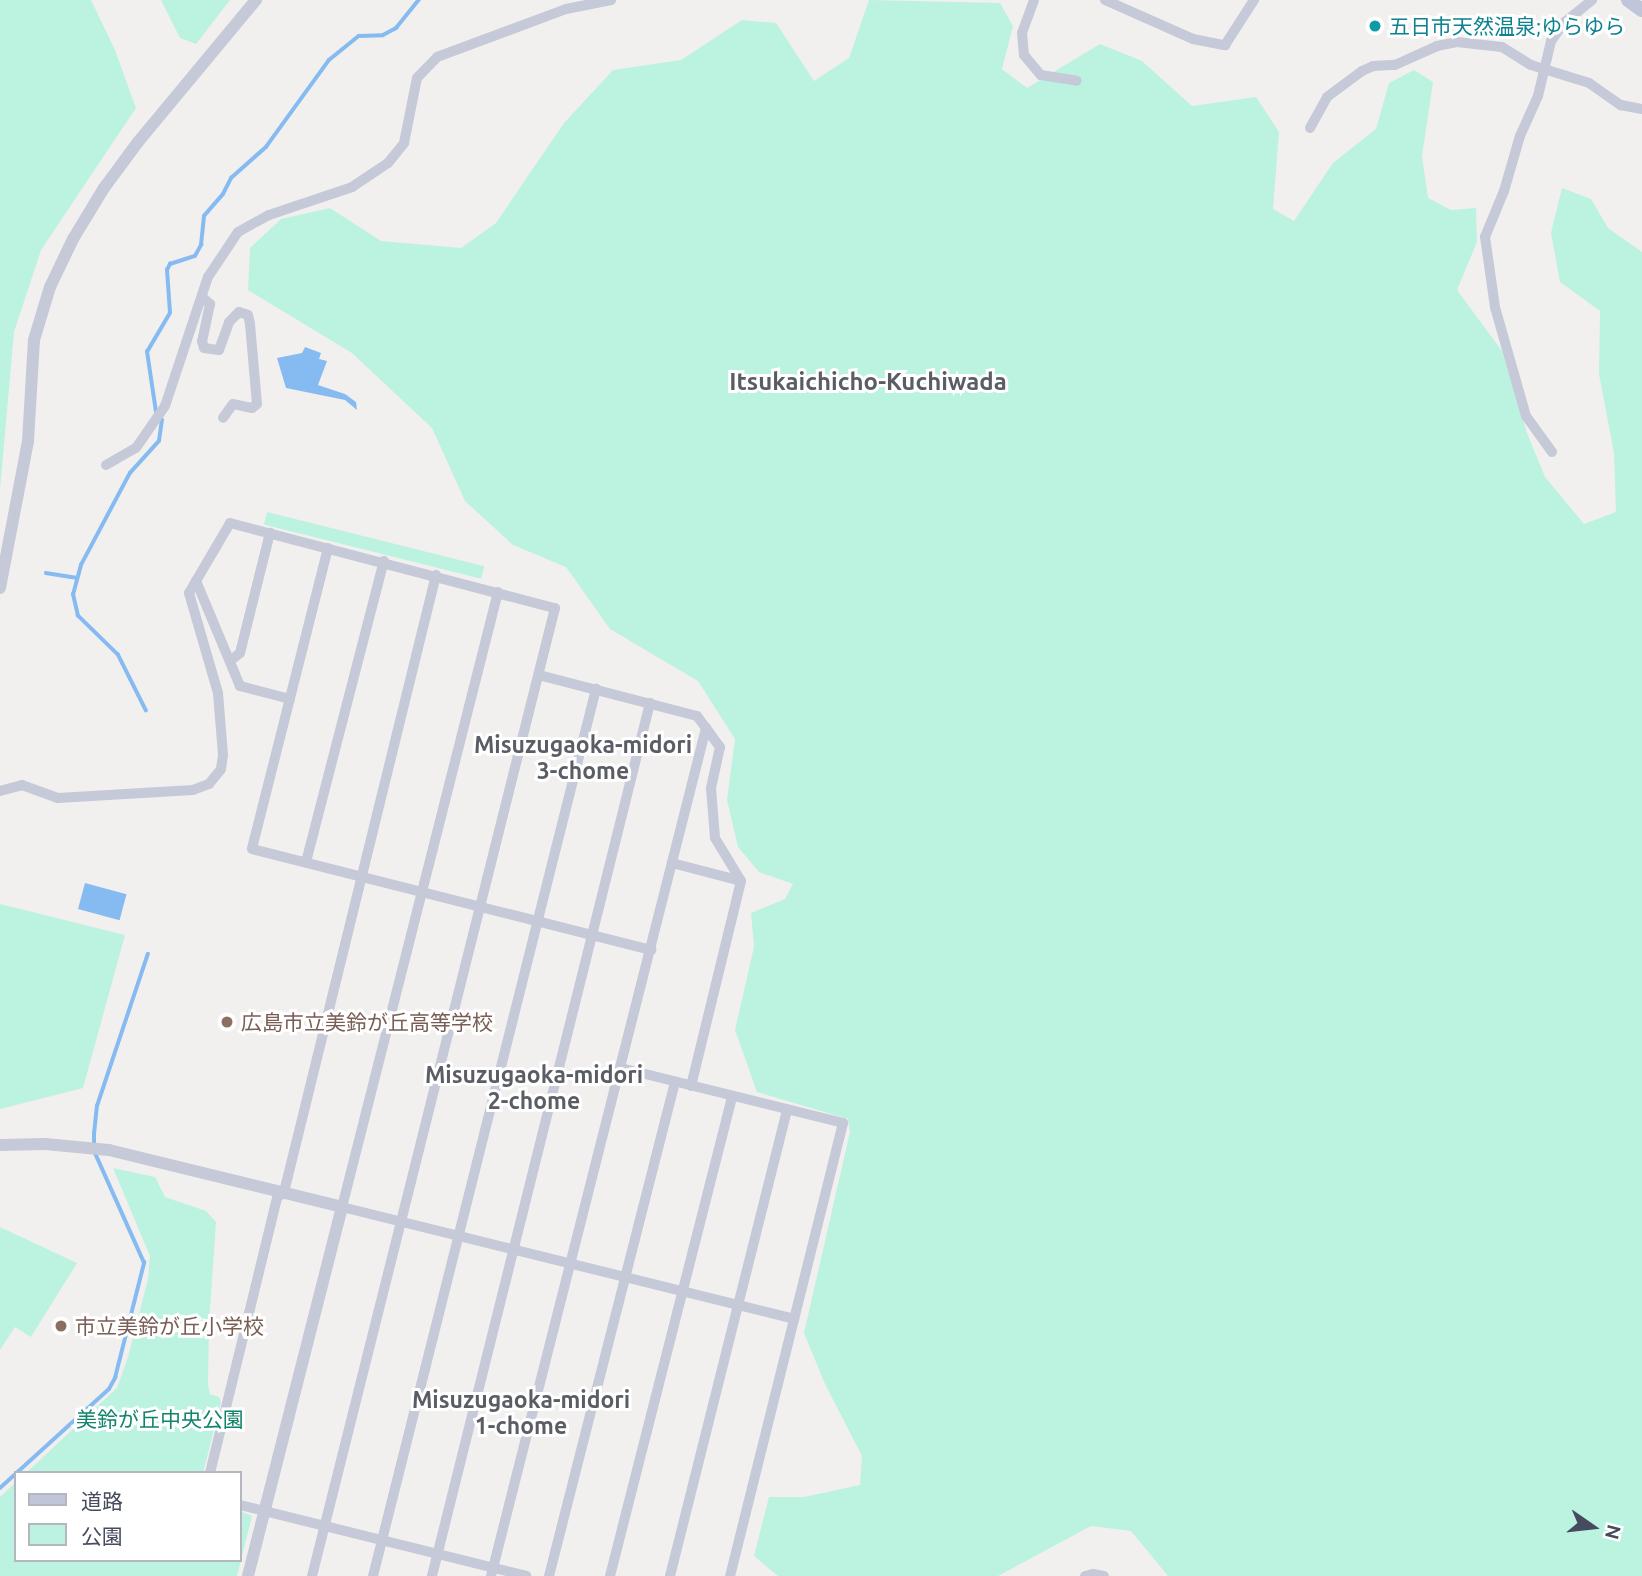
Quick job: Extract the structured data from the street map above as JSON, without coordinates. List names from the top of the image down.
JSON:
{
  "districts": [
    "Itsukaichicho-Kuchiwada",
    "Misuzugaoka-midori 3-chome",
    "Misuzugaoka-midori 2-chome",
    "Misuzugaoka-midori 1-chome"
  ],
  "parks": ["美鈴が丘中央公園"],
  "places": ["五日市天然温泉;ゆらゆら", "広島市立美鈴が丘高等学校", "市立美鈴が丘小学校"],
  "legend": ["道路", "公園"],
  "north": "right"
}
